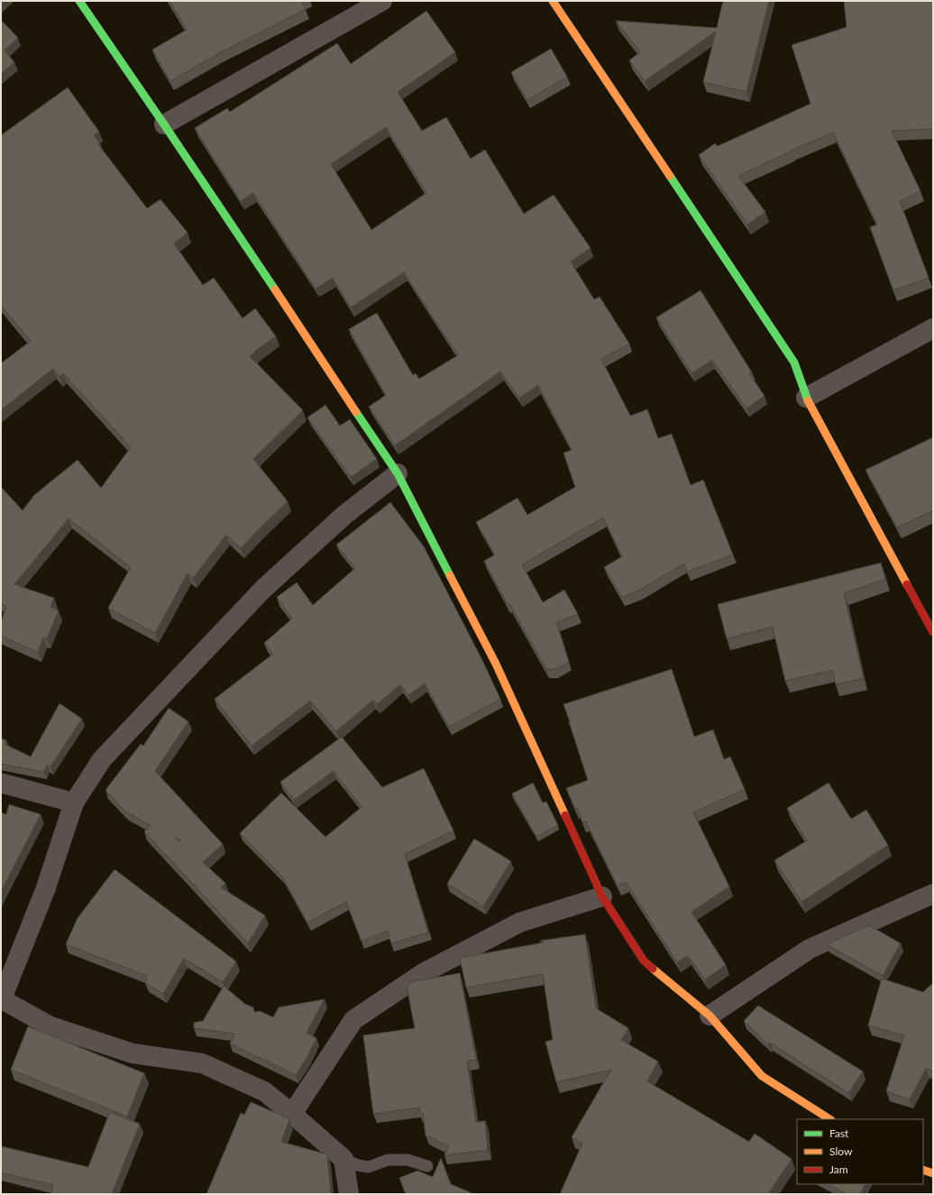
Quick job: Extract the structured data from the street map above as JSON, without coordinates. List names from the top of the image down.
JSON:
{
  "legend": ["Fast", "Slow", "Jam"]
}
